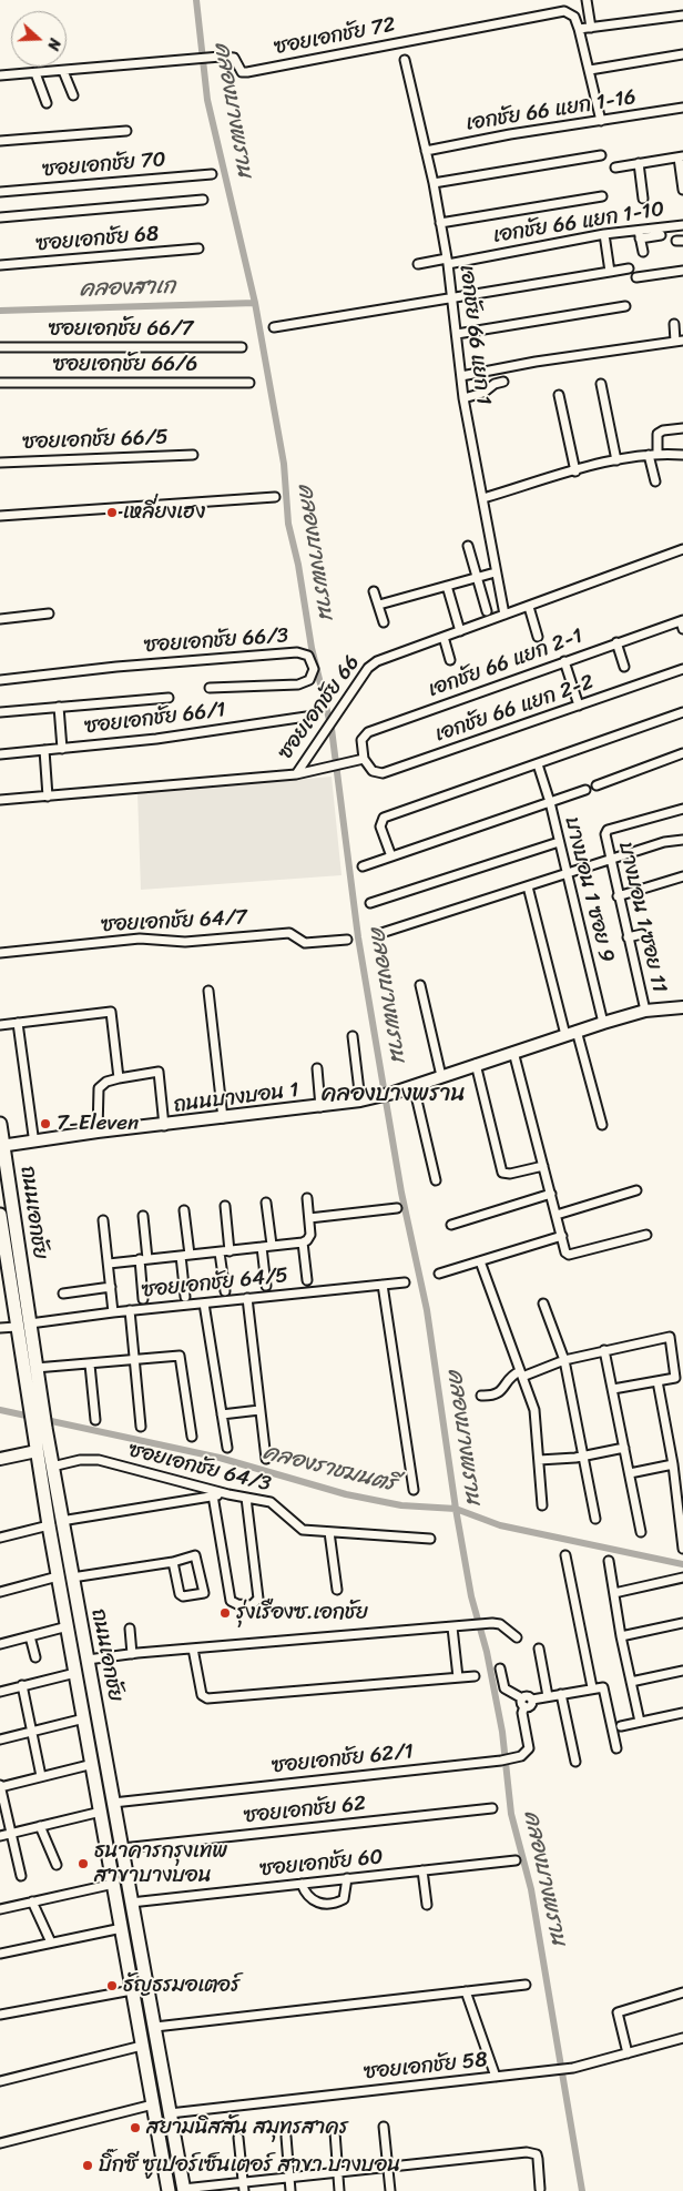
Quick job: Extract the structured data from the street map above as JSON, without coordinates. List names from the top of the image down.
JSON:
{
  "streets": {
    "main road": ["ถนนบางบอน 1", "ถนนเอกชัย"],
    "street": [
      "ซอยเอกชัย 72",
      "เอกชัย 66 แยก 1-16",
      "ซอยเอกชัย 70",
      "เอกชัย 66 แยก 1-10",
      "ซอยเอกชัย 68",
      "ซอยเอกชัย 66/7",
      "เอกชัย 66 แยก 1",
      "ซอยเอกชัย 66/6",
      "ซอยเอกชัย 66/5",
      "ซอยเอกชัย 66/3",
      "เอกชัย 66 แยก 2-1",
      "ซอยเอกชัย 66",
      "เอกชัย 66 แยก 2-2",
      "ซอยเอกชัย 66/1",
      "บางบอน 1 ซอย 9",
      "บางบอน 1 ซอย 11",
      "ซอยเอกชัย 64/7",
      "ซอยเอกชัย 64/5",
      "ซอยเอกชัย 64/3",
      "ซอยเอกชัย 62/1",
      "ซอยเอกชัย 62",
      "ซอยเอกชัย 60",
      "ซอยเอกชัย 58"
    ]
  },
  "crossings": [
    ["เอกชัย 66 แยก 1-16", "เอกชัย 66 แยก 1"],
    ["เอกชัย 66 แยก 1-10", "เอกชัย 66 แยก 1"],
    ["เอกชัย 66 แยก 1", "ซอยเอกชัย 66"],
    ["เอกชัย 66 แยก 2-1", "เอกชัย 66 แยก 2-2"],
    ["บางบอน 1 ซอย 9", "ถนนบางบอน 1"],
    ["บางบอน 1 ซอย 11", "ถนนบางบอน 1"],
    ["ถนนบางบอน 1", "ถนนเอกชัย"],
    ["ถนนเอกชัย", "ซอยเอกชัย 64/5"],
    ["ถนนเอกชัย", "ซอยเอกชัย 64/3"],
    ["ถนนเอกชัย", "ซอยเอกชัย 62/1"],
    ["ถนนเอกชัย", "ซอยเอกชัย 62"],
    ["ถนนเอกชัย", "ซอยเอกชัย 60"],
    ["ถนนเอกชัย", "ซอยเอกชัย 58"]
  ],
  "districts": ["คลองบางพราน"],
  "water": ["คลองบางพราน", "คลองสาเก", "คลองราชมนตรี"],
  "places": [
    "เหลี่ยงเฮง",
    "7-Eleven",
    "รุ่งเรืองซ.เอกชัย",
    "ธนาคารกรุงเทพ สาขาบางบอน",
    "ธัญธรมอเตอร์",
    "สยามนิสสัน สมุทรสาคร",
    "บิ๊กซี ซูเปอร์เซ็นเตอร์ สาขา บางบอน"
  ],
  "north": "right"
}
